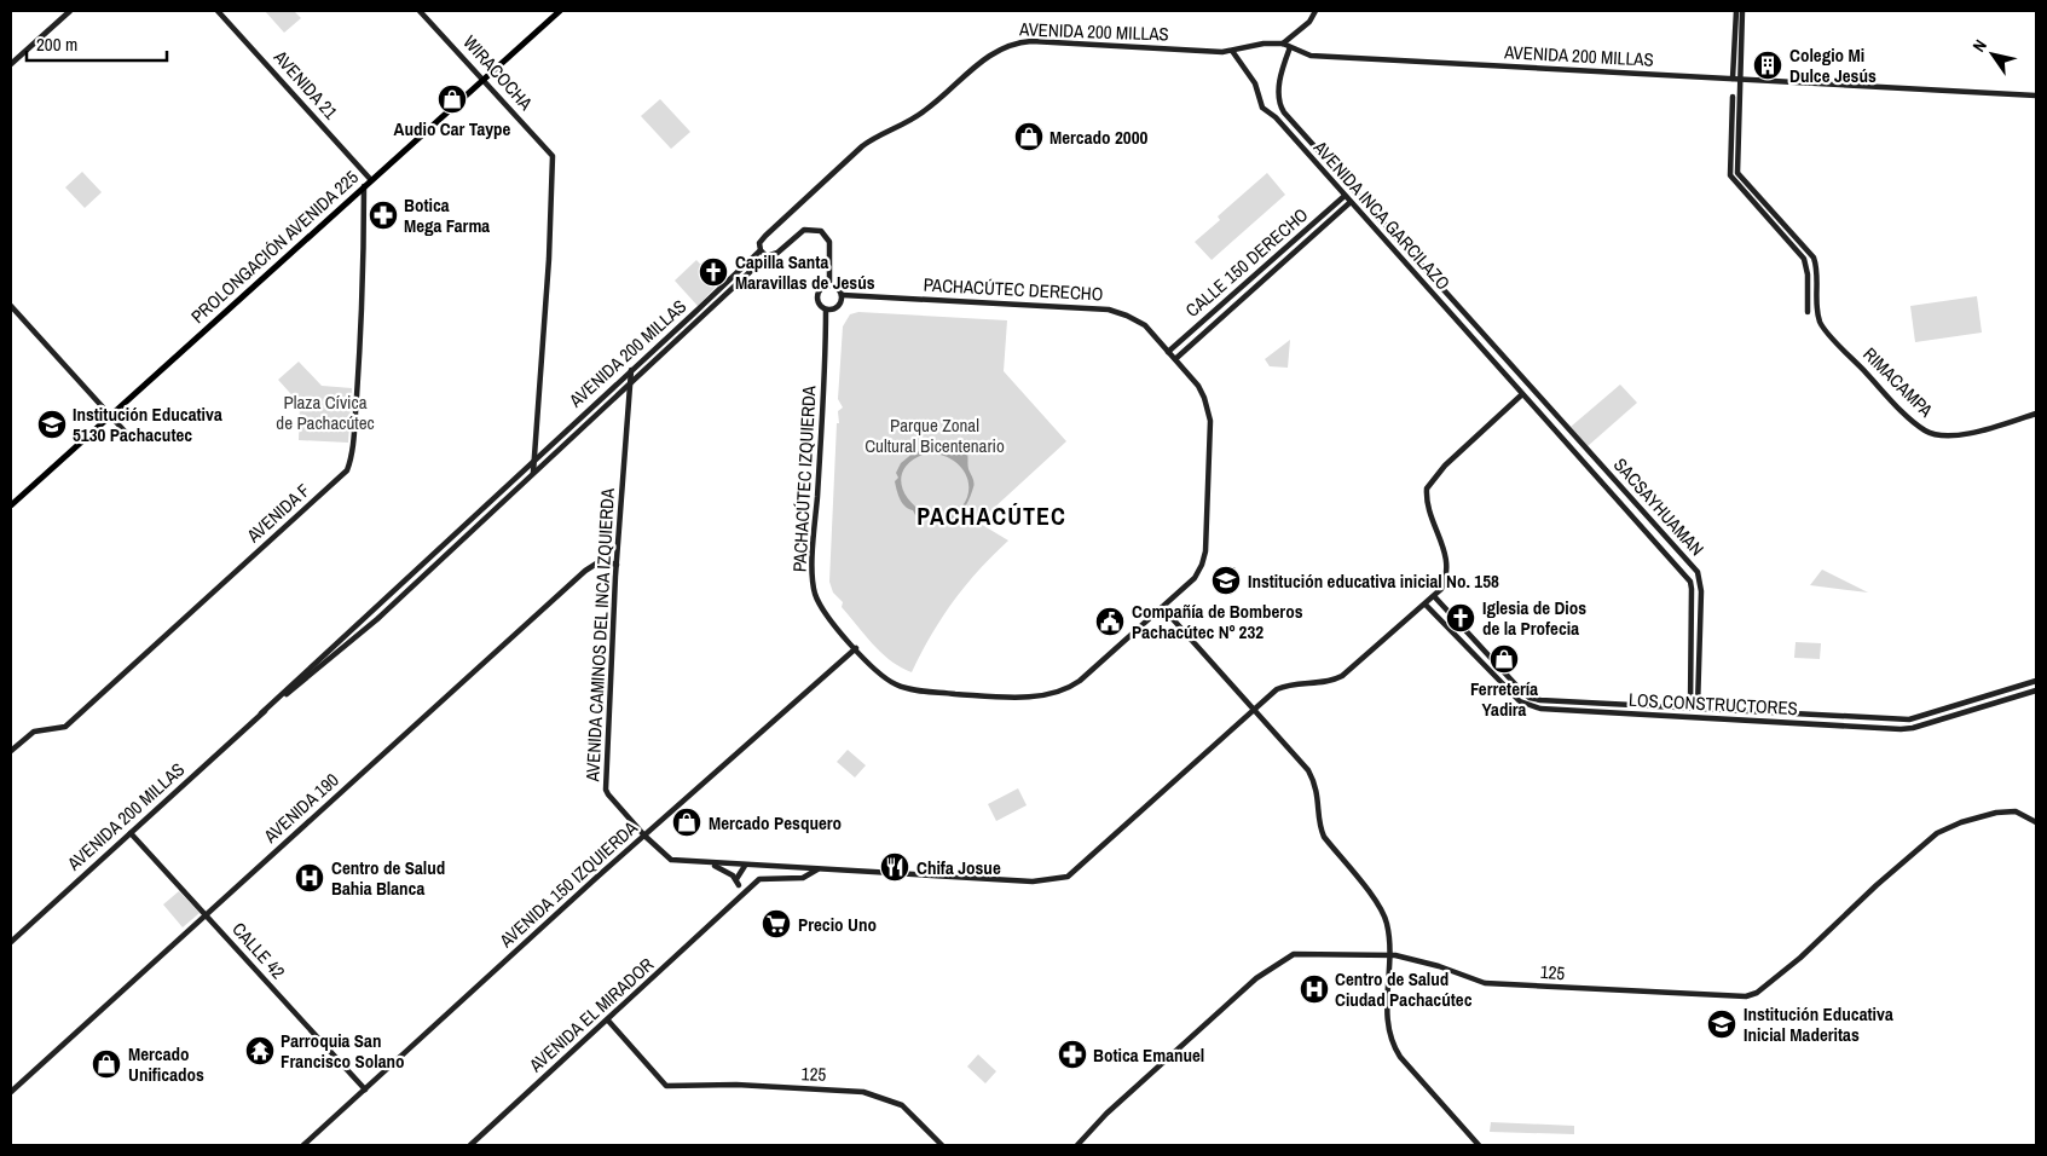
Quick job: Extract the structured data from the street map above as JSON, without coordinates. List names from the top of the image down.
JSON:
{
  "streets": {
    "main road": ["PROLONGACIÓN AVENIDA 225"],
    "street": [
      "AVENIDA 200 MILLAS",
      "WIRACOCHA",
      "AVENIDA 21",
      "AVENIDA INCA GARCILAZO",
      "CALLE 150 DERECHO",
      "PACHACÚTEC DERECHO",
      "RIMACAMPA",
      "PACHACÚTEC IZQUIERDA",
      "SACSAYHUAMAN",
      "AVENIDA F",
      "AVENIDA CAMINOS DEL INCA IZQUIERDA",
      "LOS CONSTRUCTORES",
      "AVENIDA 190",
      "AVENIDA 150 IZQUIERDA",
      "CALLE 42",
      "125",
      "AVENIDA EL MIRADOR"
    ]
  },
  "crossings": [
    ["AVENIDA 200 MILLAS", "WIRACOCHA"],
    ["AVENIDA 200 MILLAS", "AVENIDA INCA GARCILAZO"],
    ["AVENIDA 200 MILLAS", "RIMACAMPA"],
    ["AVENIDA 200 MILLAS", "AVENIDA CAMINOS DEL INCA IZQUIERDA"],
    ["AVENIDA 200 MILLAS", "CALLE 42"],
    ["WIRACOCHA", "PROLONGACIÓN AVENIDA 225"],
    ["AVENIDA 21", "PROLONGACIÓN AVENIDA 225"],
    ["AVENIDA INCA GARCILAZO", "CALLE 150 DERECHO"],
    ["AVENIDA INCA GARCILAZO", "SACSAYHUAMAN"],
    ["AVENIDA INCA GARCILAZO", "AVENIDA CAMINOS DEL INCA IZQUIERDA"],
    ["AVENIDA INCA GARCILAZO", "LOS CONSTRUCTORES"],
    ["PROLONGACIÓN AVENIDA 225", "AVENIDA F"],
    ["CALLE 150 DERECHO", "PACHACÚTEC DERECHO"],
    ["PACHACÚTEC DERECHO", "PACHACÚTEC IZQUIERDA"],
    ["PACHACÚTEC IZQUIERDA", "AVENIDA 150 IZQUIERDA"],
    ["SACSAYHUAMAN", "LOS CONSTRUCTORES"],
    ["AVENIDA CAMINOS DEL INCA IZQUIERDA", "LOS CONSTRUCTORES"],
    ["AVENIDA CAMINOS DEL INCA IZQUIERDA", "AVENIDA 190"],
    ["AVENIDA CAMINOS DEL INCA IZQUIERDA", "AVENIDA 150 IZQUIERDA"],
    ["AVENIDA CAMINOS DEL INCA IZQUIERDA", "AVENIDA EL MIRADOR"],
    ["AVENIDA 190", "CALLE 42"],
    ["AVENIDA 150 IZQUIERDA", "CALLE 42"],
    ["125", "AVENIDA EL MIRADOR"]
  ],
  "districts": ["PACHACÚTEC"],
  "parks": ["Plaza Cívica de Pachacútec", "Parque Zonal Cultural Bicentenario"],
  "places": {
    "building": ["Colegio Mi Dulce Jesús"],
    "shop": [
      "Audio Car Taype",
      "Mercado 2000",
      "Ferretería Yadira",
      "Mercado Pesquero",
      "Mercado Unificados"
    ],
    "pharmacy": ["Botica Mega Farma", "Botica Emanuel"],
    "church": ["Capilla Santa Maravillas de Jesús", "Iglesia de Dios de la Profecia"],
    "school or university": ["Institución Educativa 5130 Pachacutec", "Institución educativa inicial No. 158", "Institución Educativa Inicial Maderitas"],
    "public building": ["Compañía de Bomberos Pachacútec Nº 232"],
    "restaurant": ["Chifa Josue"],
    "hospital": ["Centro de Salud Bahia Blanca", "Centro de Salud Ciudad Pachacútec"],
    "supermarket": ["Precio Uno"],
    "temple": ["Parroquia San Francisco Solano"]
  },
  "scale_bar": "200 m",
  "north": "top left"
}
